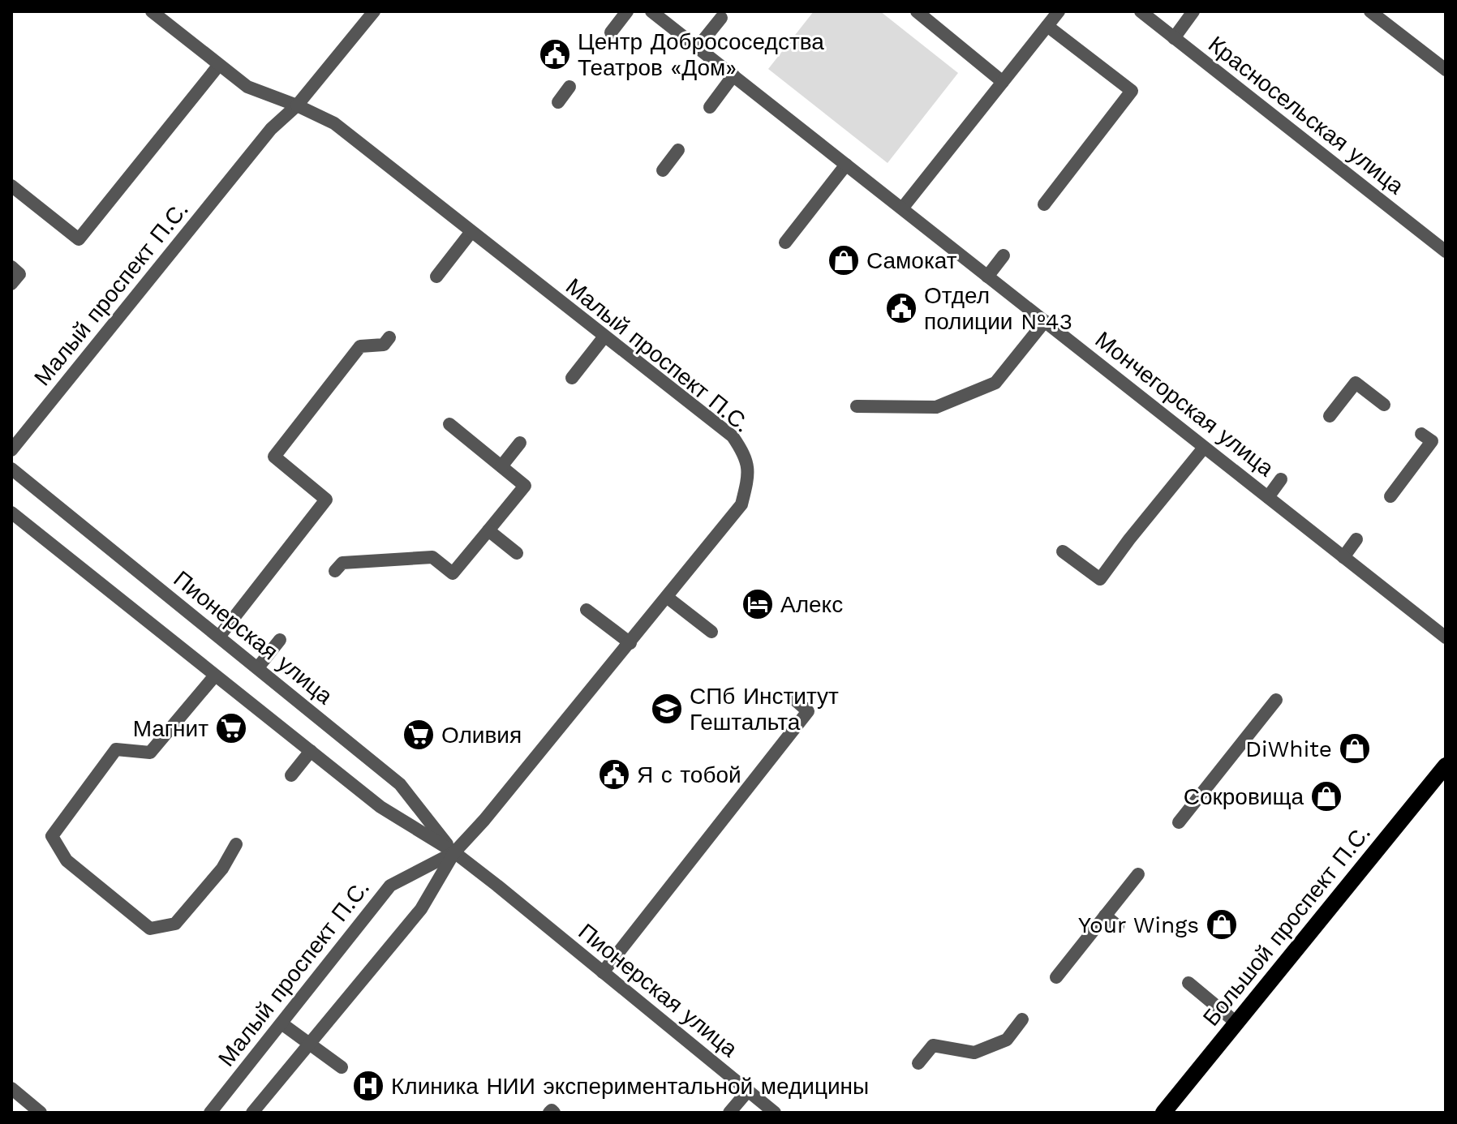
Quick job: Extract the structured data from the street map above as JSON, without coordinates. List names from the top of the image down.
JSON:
{
  "streets": {
    "main road": ["Большой проспект П.С."],
    "street": [
      "Красносельская улица",
      "Малый проспект П.С.",
      "Мончегорская улица",
      "Пионерская улица"
    ]
  },
  "crossings": [
    ["Малый проспект П.С.", "Пионерская улица"]
  ],
  "places": {
    "public building": ["Центр Добрососедства Театров «Дом»", "Отдел полиции №43", "Я с тобой"],
    "shop": [
      "Самокат",
      "DiWhite",
      "Сокровища",
      "Your Wings"
    ],
    "hotel": ["Алекс"],
    "school or university": ["СПб Институт Гештальта"],
    "supermarket": ["Магнит", "Оливия"],
    "hospital": ["Клиника НИИ экспериментальной медицины"]
  }
}
